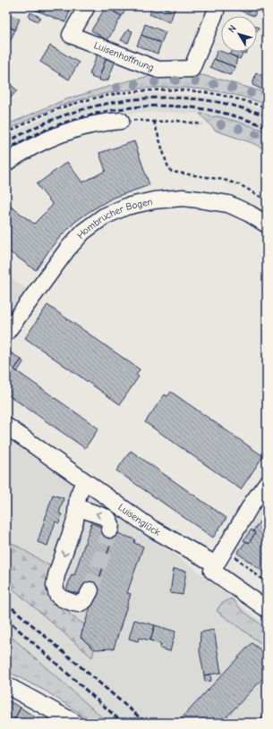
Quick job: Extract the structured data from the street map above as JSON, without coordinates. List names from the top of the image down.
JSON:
{
  "streets": {
    "street": ["Luisenhoffnung", "Hombrucher Bogen", "Luisenglück"]
  },
  "north": "top left"
}
